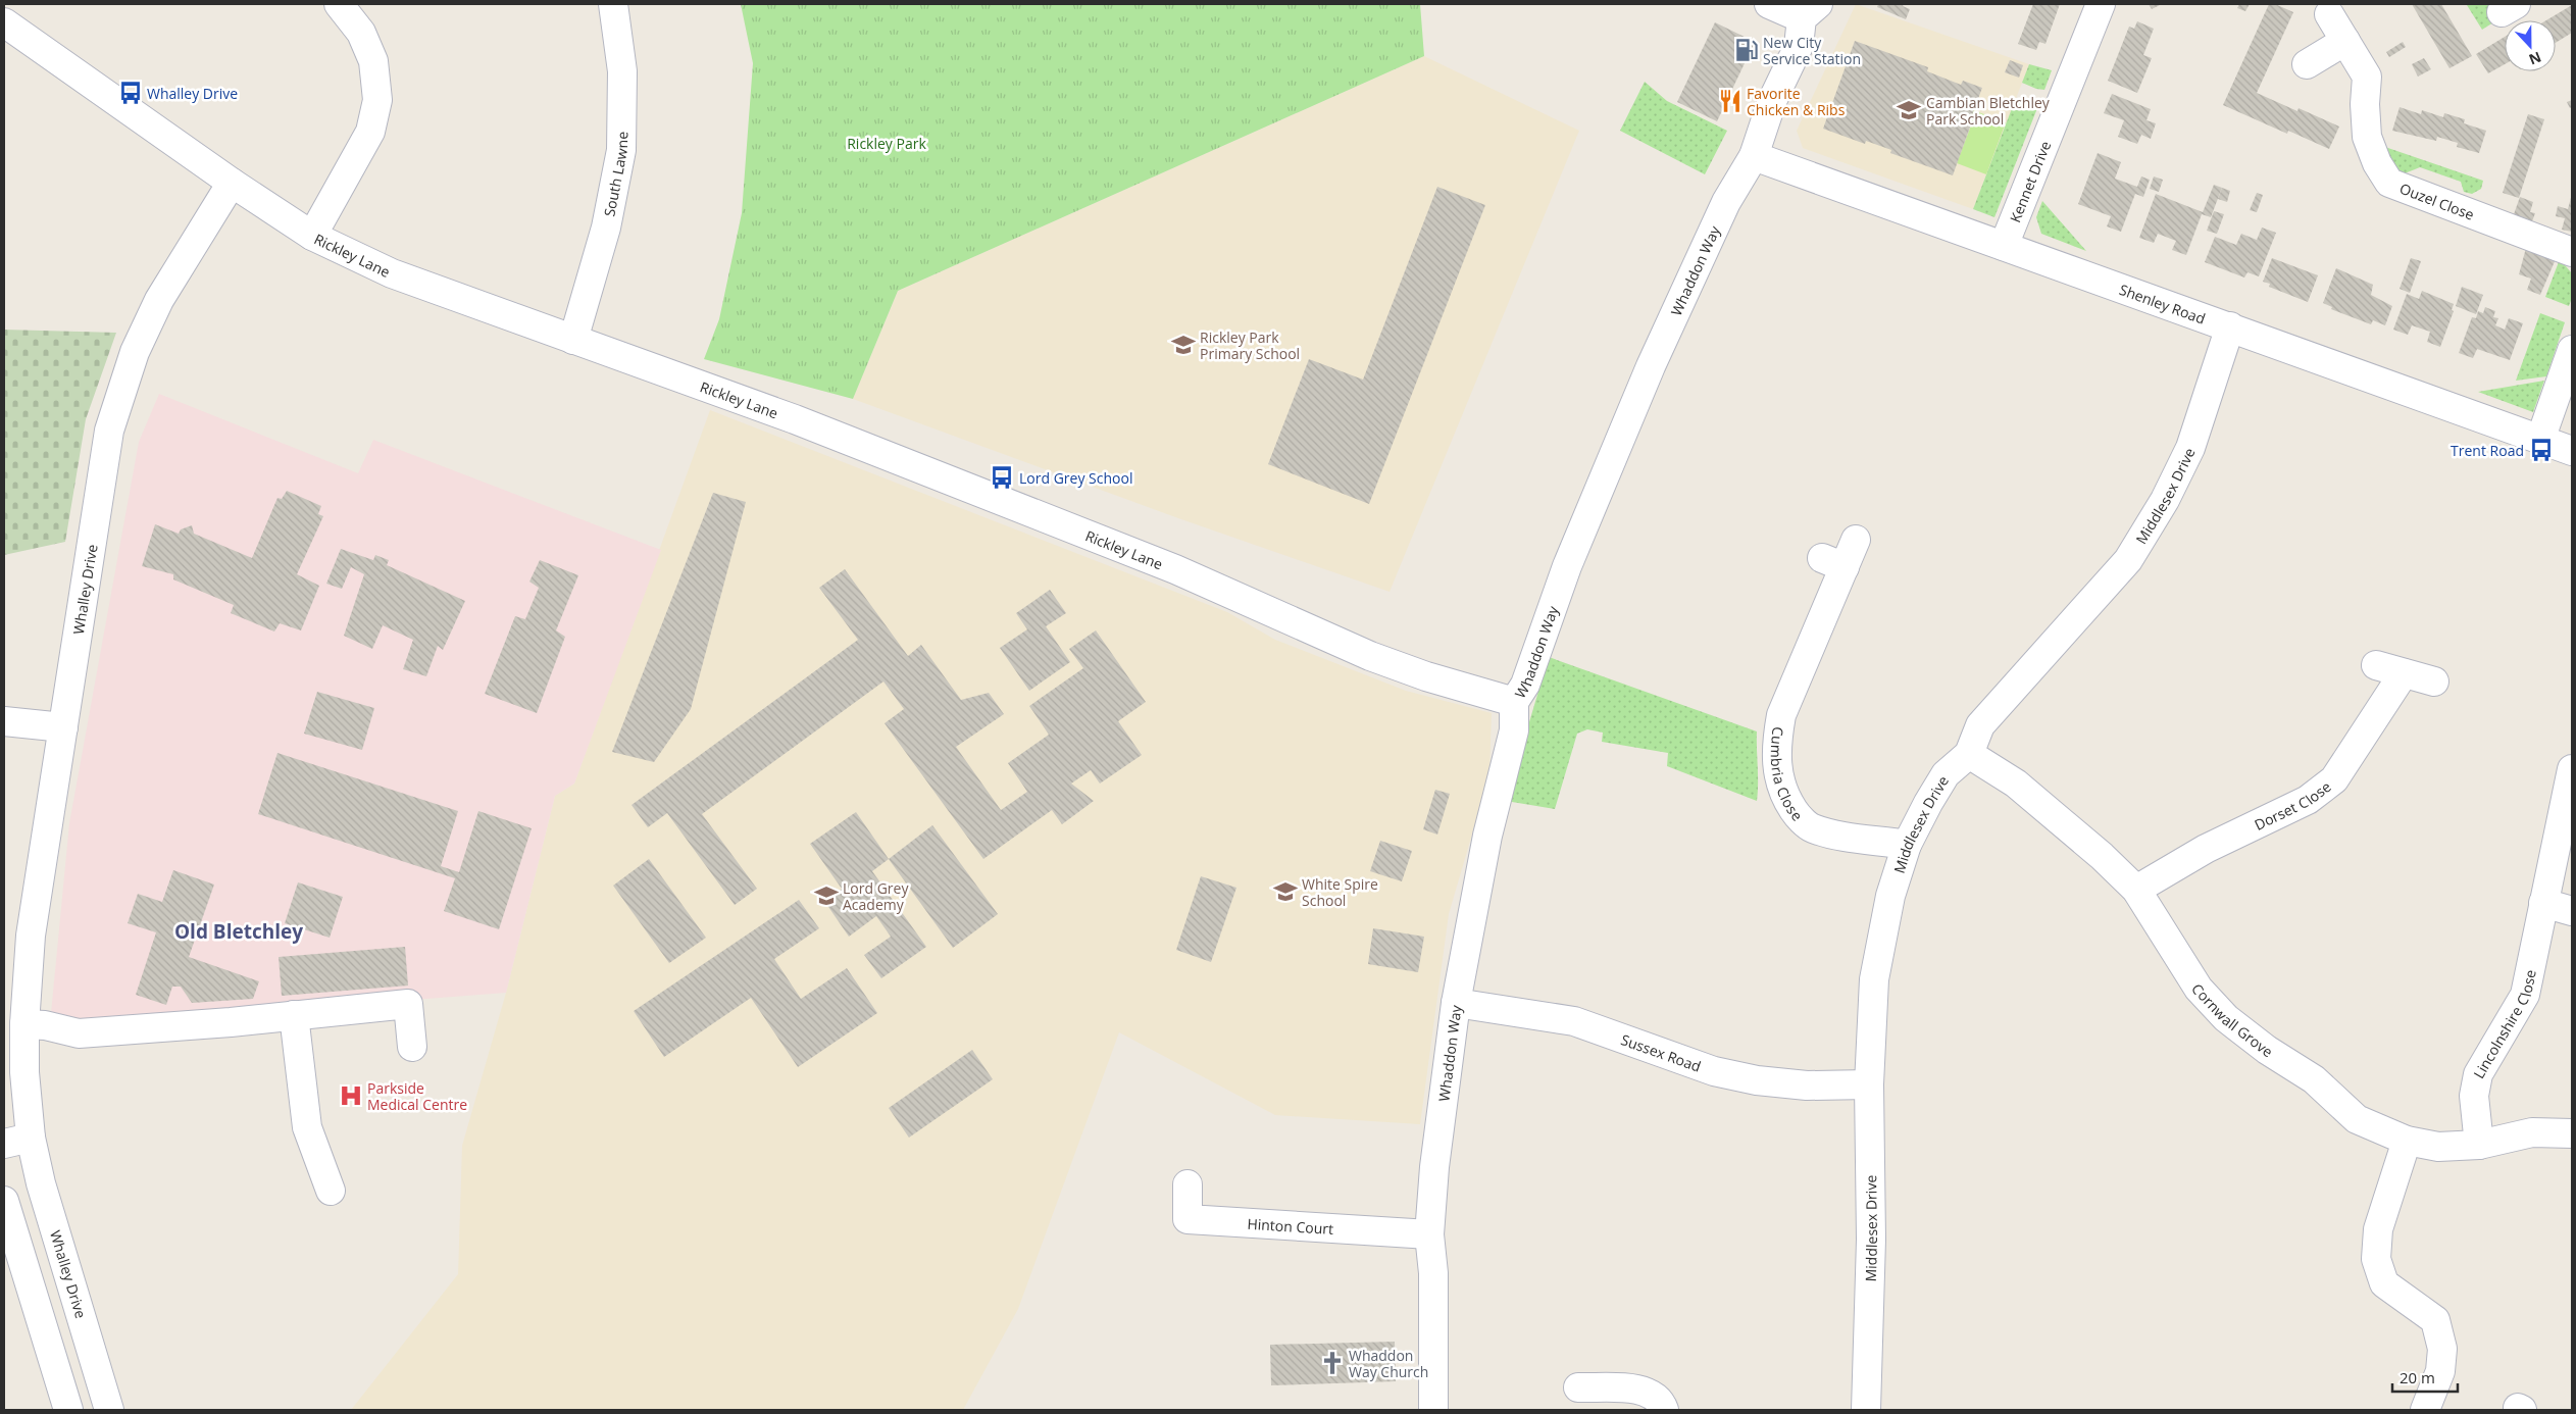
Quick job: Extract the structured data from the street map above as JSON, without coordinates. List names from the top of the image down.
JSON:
{
  "streets": {
    "street": [
      "South Lawne",
      "Kennet Drive",
      "Ouzel Close",
      "Rickley Lane",
      "Whaddon Way",
      "Shenley Road",
      "Middlesex Drive",
      "Whalley Drive",
      "Cumbria Close",
      "Dorset Close",
      "Cornwall Grove",
      "Lincolnshire Close",
      "Sussex Road",
      "Hinton Court"
    ]
  },
  "crossings": [
    ["South Lawne", "Rickley Lane"],
    ["Kennet Drive", "Shenley Road"],
    ["Rickley Lane", "Whaddon Way"],
    ["Rickley Lane", "Whalley Drive"],
    ["Whaddon Way", "Shenley Road"],
    ["Whaddon Way", "Sussex Road"],
    ["Whaddon Way", "Hinton Court"],
    ["Shenley Road", "Middlesex Drive"],
    ["Middlesex Drive", "Cumbria Close"],
    ["Middlesex Drive", "Cornwall Grove"],
    ["Middlesex Drive", "Sussex Road"],
    ["Dorset Close", "Cornwall Grove"],
    ["Cornwall Grove", "Lincolnshire Close"]
  ],
  "districts": ["Old Bletchley"],
  "parks": ["Rickley Park"],
  "places": {
    "fuel station": ["New City Service Station"],
    "bus stop": ["Whalley Drive", "Trent Road", "Lord Grey School"],
    "restaurant": ["Favorite Chicken & Ribs"],
    "school or university": [
      "Cambian Bletchley Park School",
      "Rickley Park Primary School",
      "White Spire School",
      "Lord Grey Academy"
    ],
    "hospital": ["Parkside Medical Centre"],
    "church": ["Whaddon Way Church"]
  },
  "scale_bar": "20 m",
  "north": "bottom"
}
